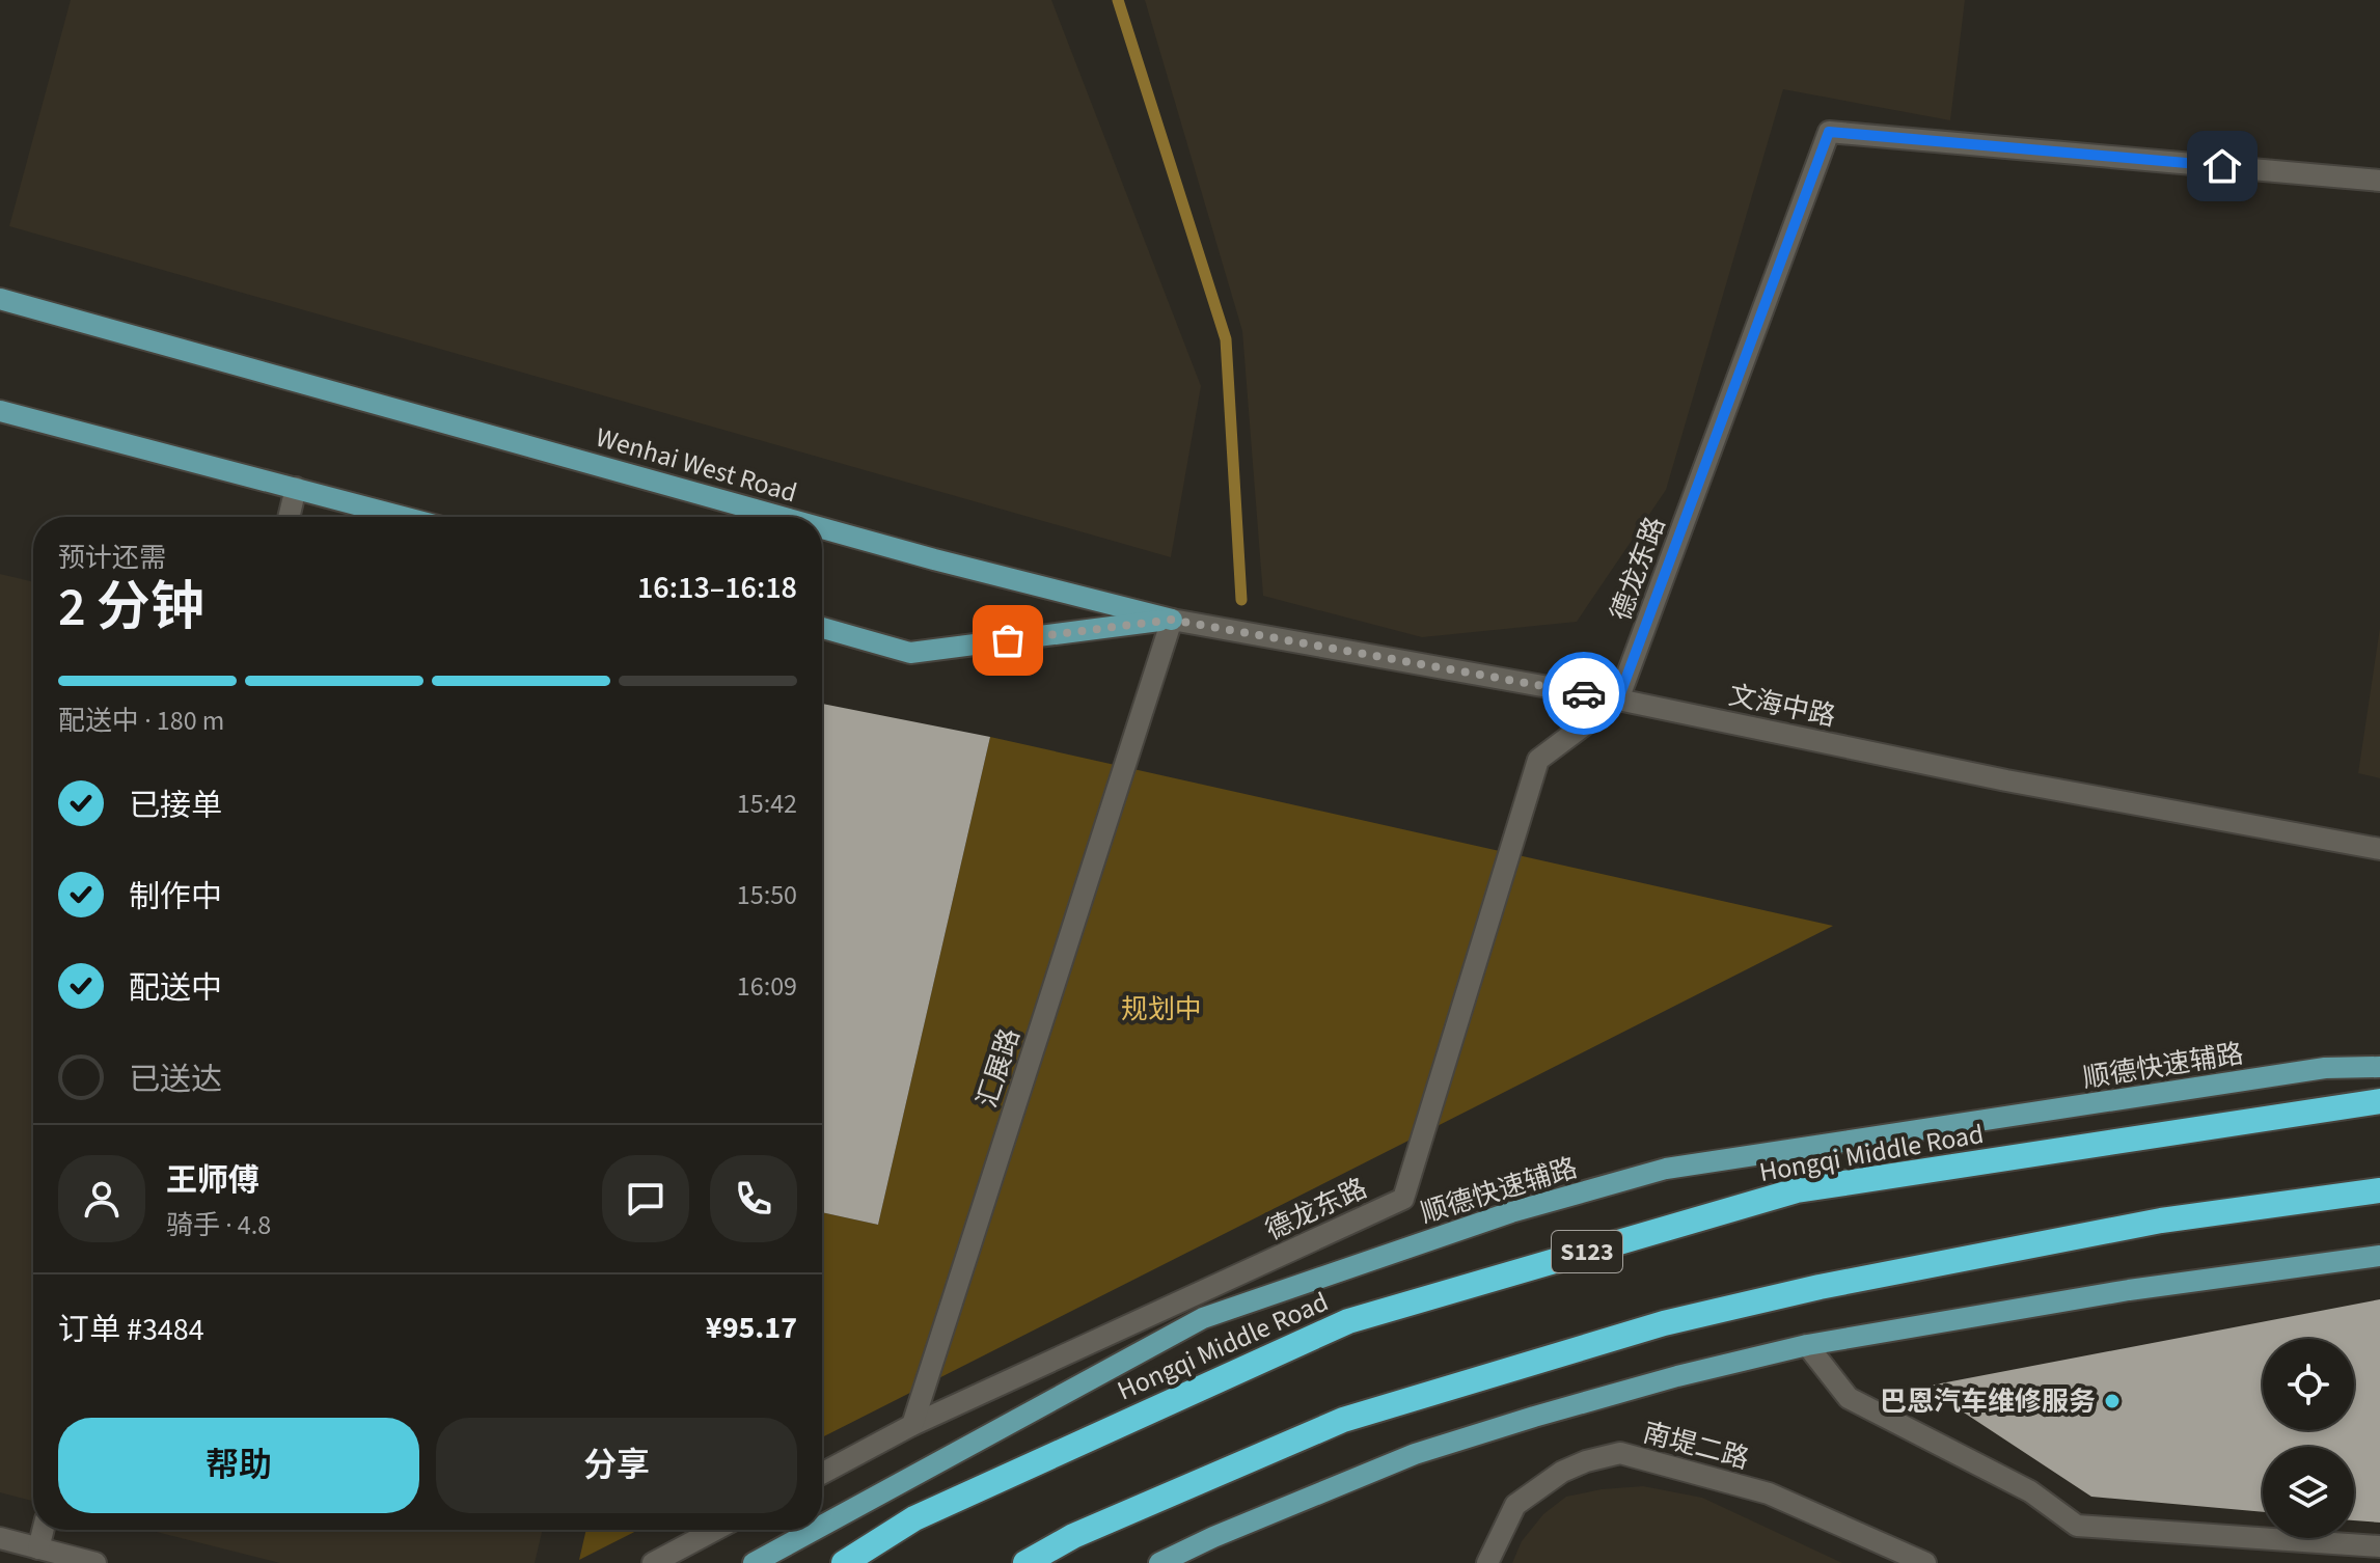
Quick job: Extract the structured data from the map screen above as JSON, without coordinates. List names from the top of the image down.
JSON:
{
  "streets": {
    "highway": ["Hongqi Middle Road", "S123"],
    "main road": ["Wenhai West Road", "顺德快速辅路"],
    "street": [
      "德龙东路",
      "文海中路",
      "汇展路",
      "南堤二路"
    ]
  },
  "crossings": [
    ["Wenhai West Road", "文海中路"],
    ["Wenhai West Road", "汇展路"],
    ["德龙东路", "文海中路"],
    ["德龙东路", "汇展路"],
    ["文海中路", "汇展路"]
  ],
  "parks": ["规划中"],
  "places": ["巴恩汽车维修服务"],
  "page": {
    "heading": ["2 分钟", "预计还需", "16:13–16:18"],
    "panel": [
      "王师傅",
      "骑手 · 4.8",
      "订单 #3484",
      "¥95.17"
    ],
    "bar": "配送中 · 180 m",
    "list": [
      ["已接单", "15:42"],
      ["制作中", "15:50"],
      ["配送中", "16:09"],
      "已送达"
    ],
    "buttons": ["帮助", "分享"]
  }
}
